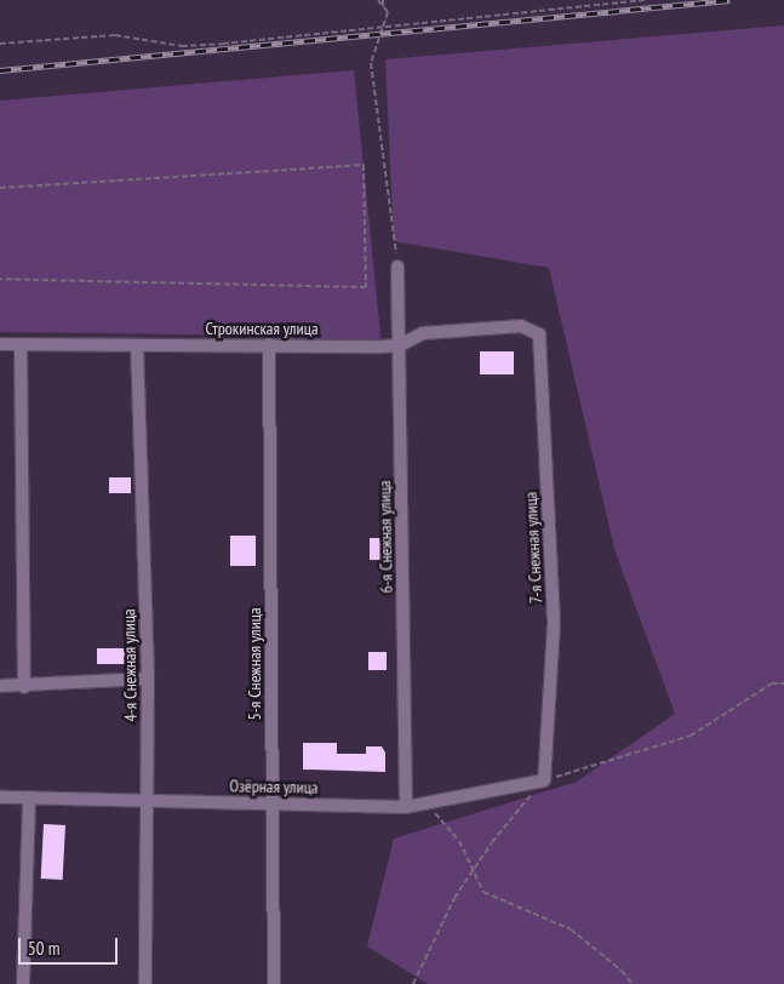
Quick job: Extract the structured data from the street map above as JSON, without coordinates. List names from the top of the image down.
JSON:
{
  "streets": {
    "street": [
      "Строкинская улица",
      "6-я Снежная улица",
      "7-я Снежная улица",
      "5-я Снежная улица",
      "4-я Снежная улица",
      "Озёрная улица"
    ]
  },
  "crossings": [
    ["Строкинская улица", "6-я Снежная улица"],
    ["Строкинская улица", "7-я Снежная улица"],
    ["Строкинская улица", "5-я Снежная улица"],
    ["Строкинская улица", "4-я Снежная улица"],
    ["6-я Снежная улица", "Озёрная улица"],
    ["7-я Снежная улица", "Озёрная улица"],
    ["5-я Снежная улица", "Озёрная улица"],
    ["4-я Снежная улица", "Озёрная улица"]
  ],
  "scale_bar": "50 m"
}
